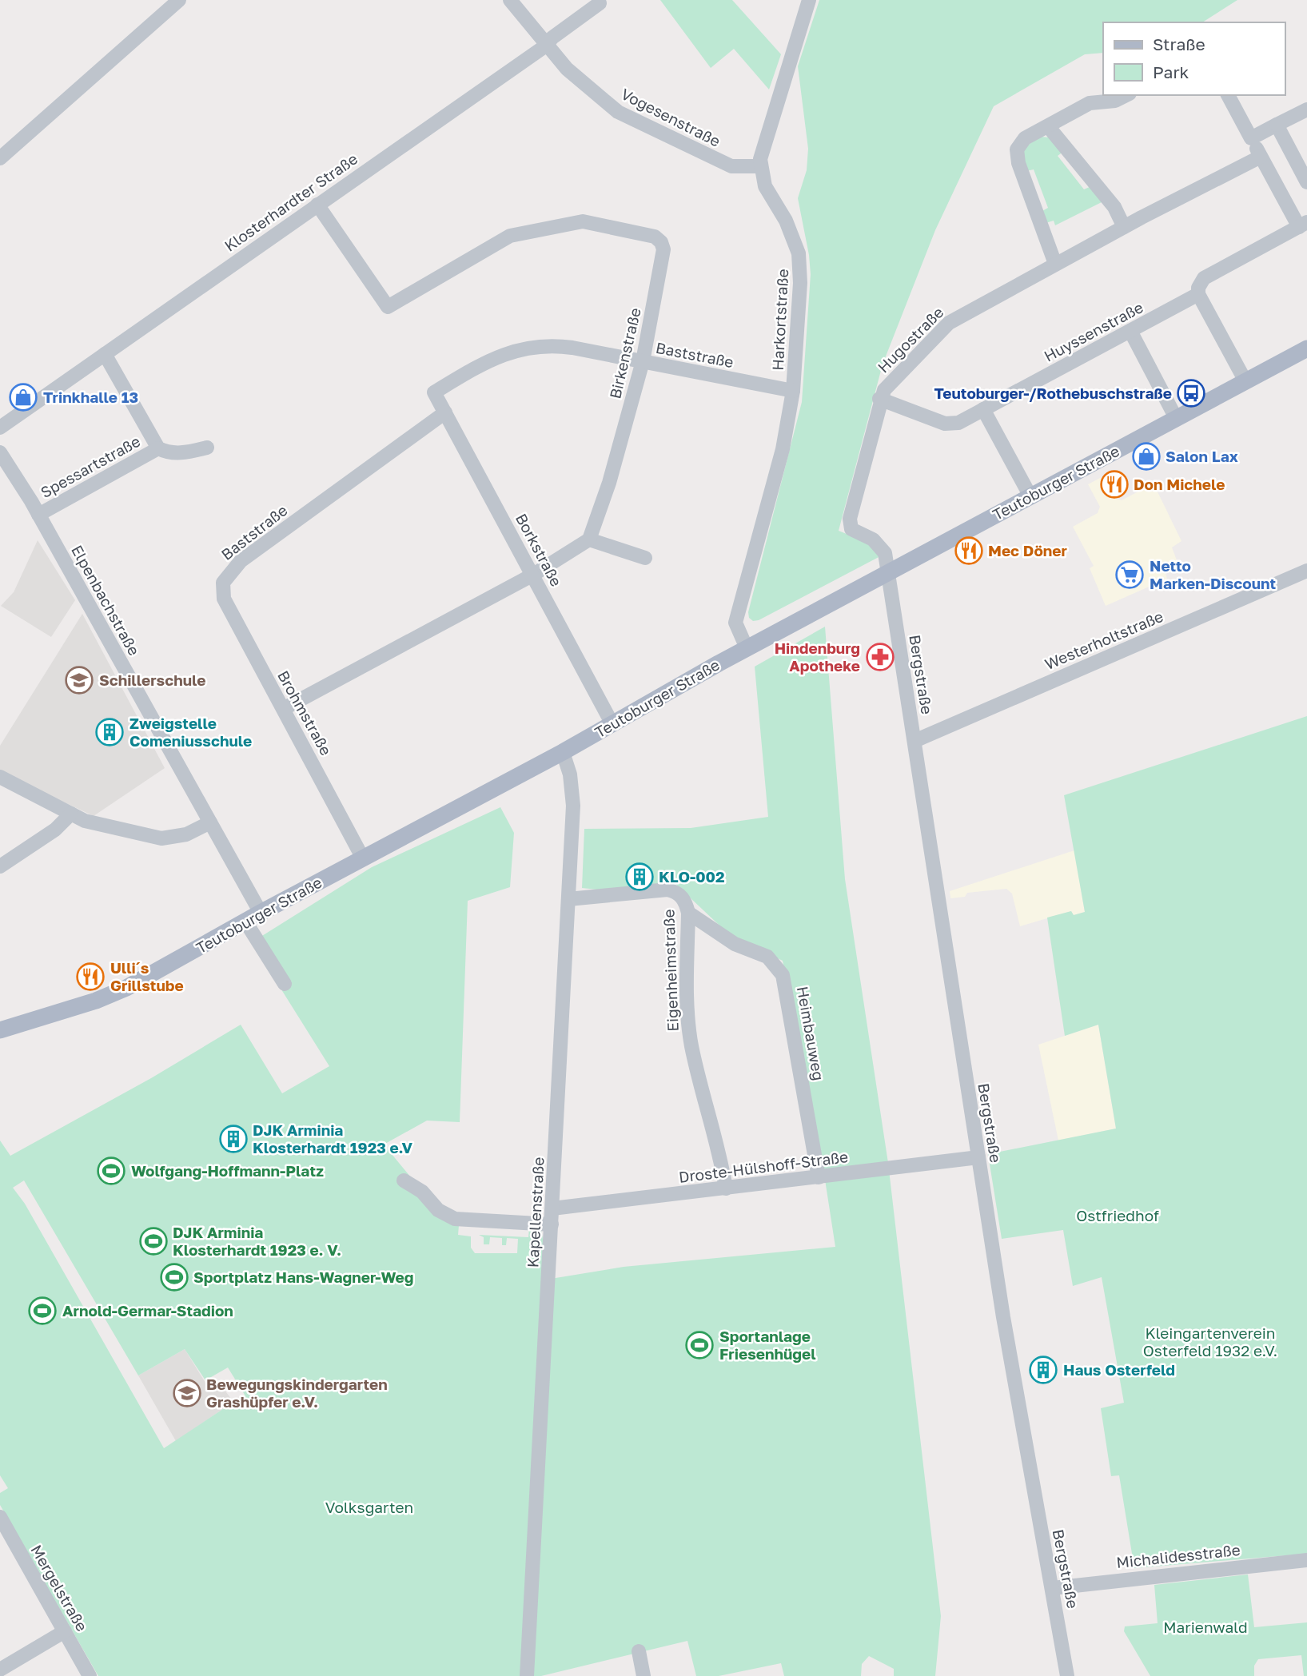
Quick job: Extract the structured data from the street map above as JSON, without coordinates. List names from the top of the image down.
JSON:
{
  "streets": {
    "main road": ["Teutoburger Straße"],
    "street": [
      "Vogesenstraße",
      "Klosterhardter Straße",
      "Harkortstraße",
      "Huyssenstraße",
      "Hugostraße",
      "Birkenstraße",
      "Baststraße",
      "Spessartstraße",
      "Borkstraße",
      "Elpenbachstraße",
      "Westerholtstraße",
      "Bergstraße",
      "Brohmstraße",
      "Eigenheimstraße",
      "Heimbauweg",
      "Droste-Hülshoff-Straße",
      "Kapellenstraße",
      "Michalidesstraße",
      "Mergelstraße"
    ]
  },
  "crossings": [
    ["Vogesenstraße", "Klosterhardter Straße"],
    ["Vogesenstraße", "Harkortstraße"],
    ["Klosterhardter Straße", "Birkenstraße"],
    ["Klosterhardter Straße", "Spessartstraße"],
    ["Harkortstraße", "Baststraße"],
    ["Harkortstraße", "Teutoburger Straße"],
    ["Huyssenstraße", "Hugostraße"],
    ["Hugostraße", "Teutoburger Straße"],
    ["Hugostraße", "Bergstraße"],
    ["Birkenstraße", "Baststraße"],
    ["Baststraße", "Borkstraße"],
    ["Baststraße", "Brohmstraße"],
    ["Spessartstraße", "Elpenbachstraße"],
    ["Teutoburger Straße", "Borkstraße"],
    ["Teutoburger Straße", "Elpenbachstraße"],
    ["Teutoburger Straße", "Bergstraße"],
    ["Teutoburger Straße", "Brohmstraße"],
    ["Teutoburger Straße", "Kapellenstraße"],
    ["Westerholtstraße", "Bergstraße"],
    ["Bergstraße", "Droste-Hülshoff-Straße"],
    ["Bergstraße", "Michalidesstraße"],
    ["Eigenheimstraße", "Heimbauweg"],
    ["Eigenheimstraße", "Droste-Hülshoff-Straße"],
    ["Eigenheimstraße", "Kapellenstraße"],
    ["Heimbauweg", "Droste-Hülshoff-Straße"],
    ["Droste-Hülshoff-Straße", "Kapellenstraße"]
  ],
  "parks": [
    "Ostfriedhof",
    "Kleingartenverein Osterfeld 1932 e.V.",
    "Volksgarten",
    "Marienwald"
  ],
  "places": {
    "bus stop": ["Teutoburger-/Rothebuschstraße"],
    "shop": ["Trinkhalle 13", "Salon Lax"],
    "restaurant": ["Don Michele", "Mec Döner", "Ulli´s Grillstube"],
    "supermarket": ["Netto Marken-Discount"],
    "pharmacy": ["Hindenburg Apotheke"],
    "school or university": ["Schillerschule", "Bewegungskindergarten Grashüpfer e.V."],
    "building": [
      "Zweigstelle Comeniusschule",
      "KLO-002",
      "DJK Arminia Klosterhardt 1923 e.V",
      "Haus Osterfeld"
    ],
    "sports": [
      "Wolfgang-Hoffmann-Platz",
      "DJK Arminia Klosterhardt 1923 e. V.",
      "Sportplatz Hans-Wagner-Weg",
      "Arnold-Germar-Stadion",
      "Sportanlage Friesenhügel"
    ]
  },
  "legend": ["Straße", "Park"]
}
